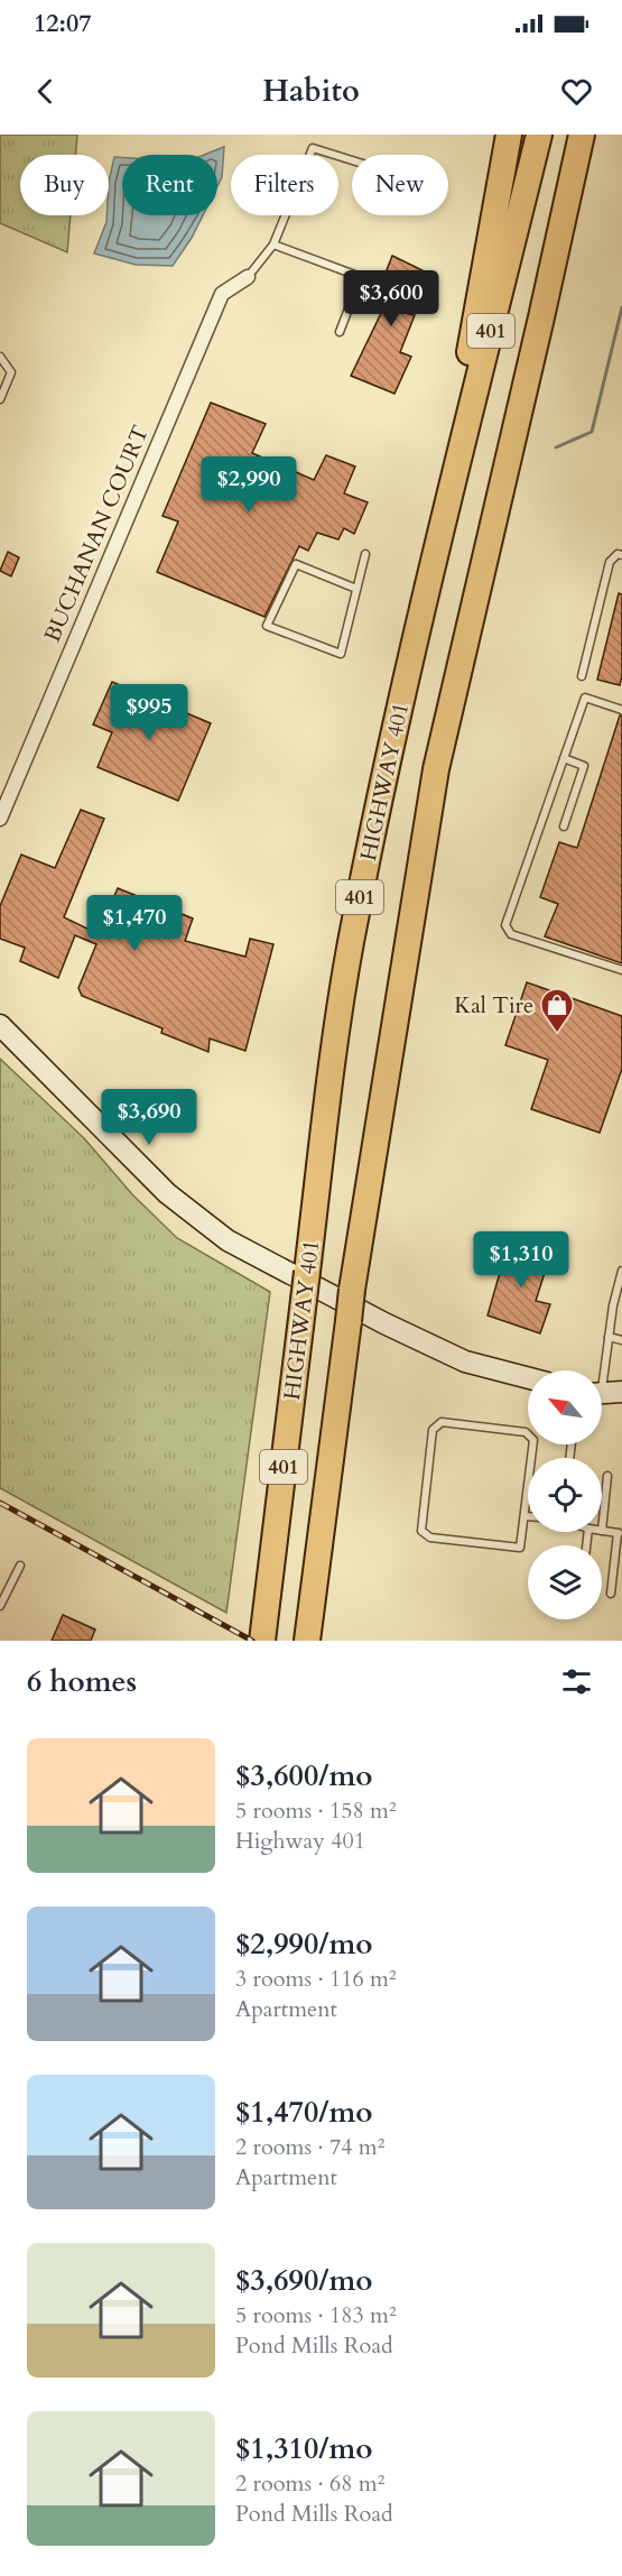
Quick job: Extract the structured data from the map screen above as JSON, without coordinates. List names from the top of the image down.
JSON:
{
  "streets": {
    "highway": ["401", "HIGHWAY 401"],
    "street": ["BUCHANAN COURT"]
  },
  "places": {
    "shop": ["Kal Tire"]
  },
  "north": "top left",
  "page": {
    "status": "12:07",
    "header": "Habito",
    "chip": [
      "Buy",
      "Rent",
      "Filters",
      "New"
    ],
    "price": [
      "$3,600",
      "$2,990",
      "$995",
      "$1,470",
      "$3,690",
      "$1,310"
    ],
    "heading": "6 homes",
    "list": [
      {
        "name": "$3,600/mo",
        "note": "5 rooms · 158 m² · Highway 401"
      },
      {
        "name": "$2,990/mo",
        "note": "3 rooms · 116 m² · Apartment"
      },
      {
        "name": "$1,470/mo",
        "note": "2 rooms · 74 m² · Apartment"
      },
      {
        "name": "$3,690/mo",
        "note": "5 rooms · 183 m² · Pond Mills Road"
      },
      {
        "name": "$1,310/mo",
        "note": "2 rooms · 68 m² · Pond Mills Road"
      }
    ]
  }
}
